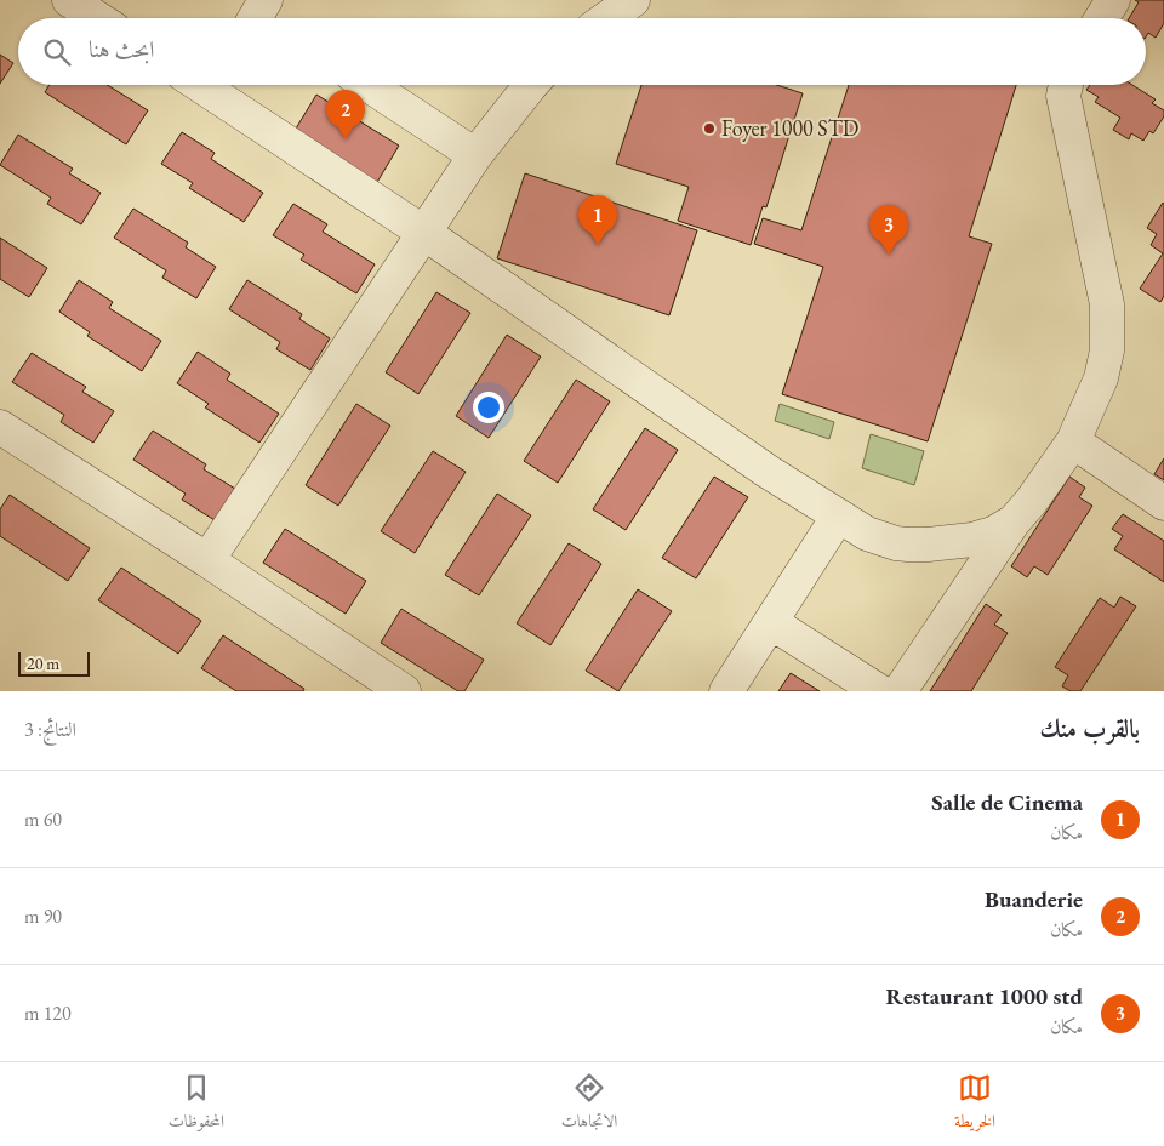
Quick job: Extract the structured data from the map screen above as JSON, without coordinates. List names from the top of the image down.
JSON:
{
  "places": ["Foyer 1000 STD"],
  "scale_bar": "20 m",
  "page": {
    "search": "ابحث هنا",
    "pins": ["2", "1", "3"],
    "scale": "20 m",
    "heading": ["بالقرب منك", "النتائج: 3"],
    "list": [
      {
        "mark": "1",
        "name": "Salle de Cinema",
        "note": "مكان",
        "value": "60 m"
      },
      {
        "mark": "2",
        "name": "Buanderie",
        "note": "مكان",
        "value": "90 m"
      },
      {
        "mark": "3",
        "name": "Restaurant 1000 std",
        "note": "مكان",
        "value": "120 m"
      }
    ],
    "nav": ["الخريطة", "الاتجاهات", "المحفوظات"]
  }
}
